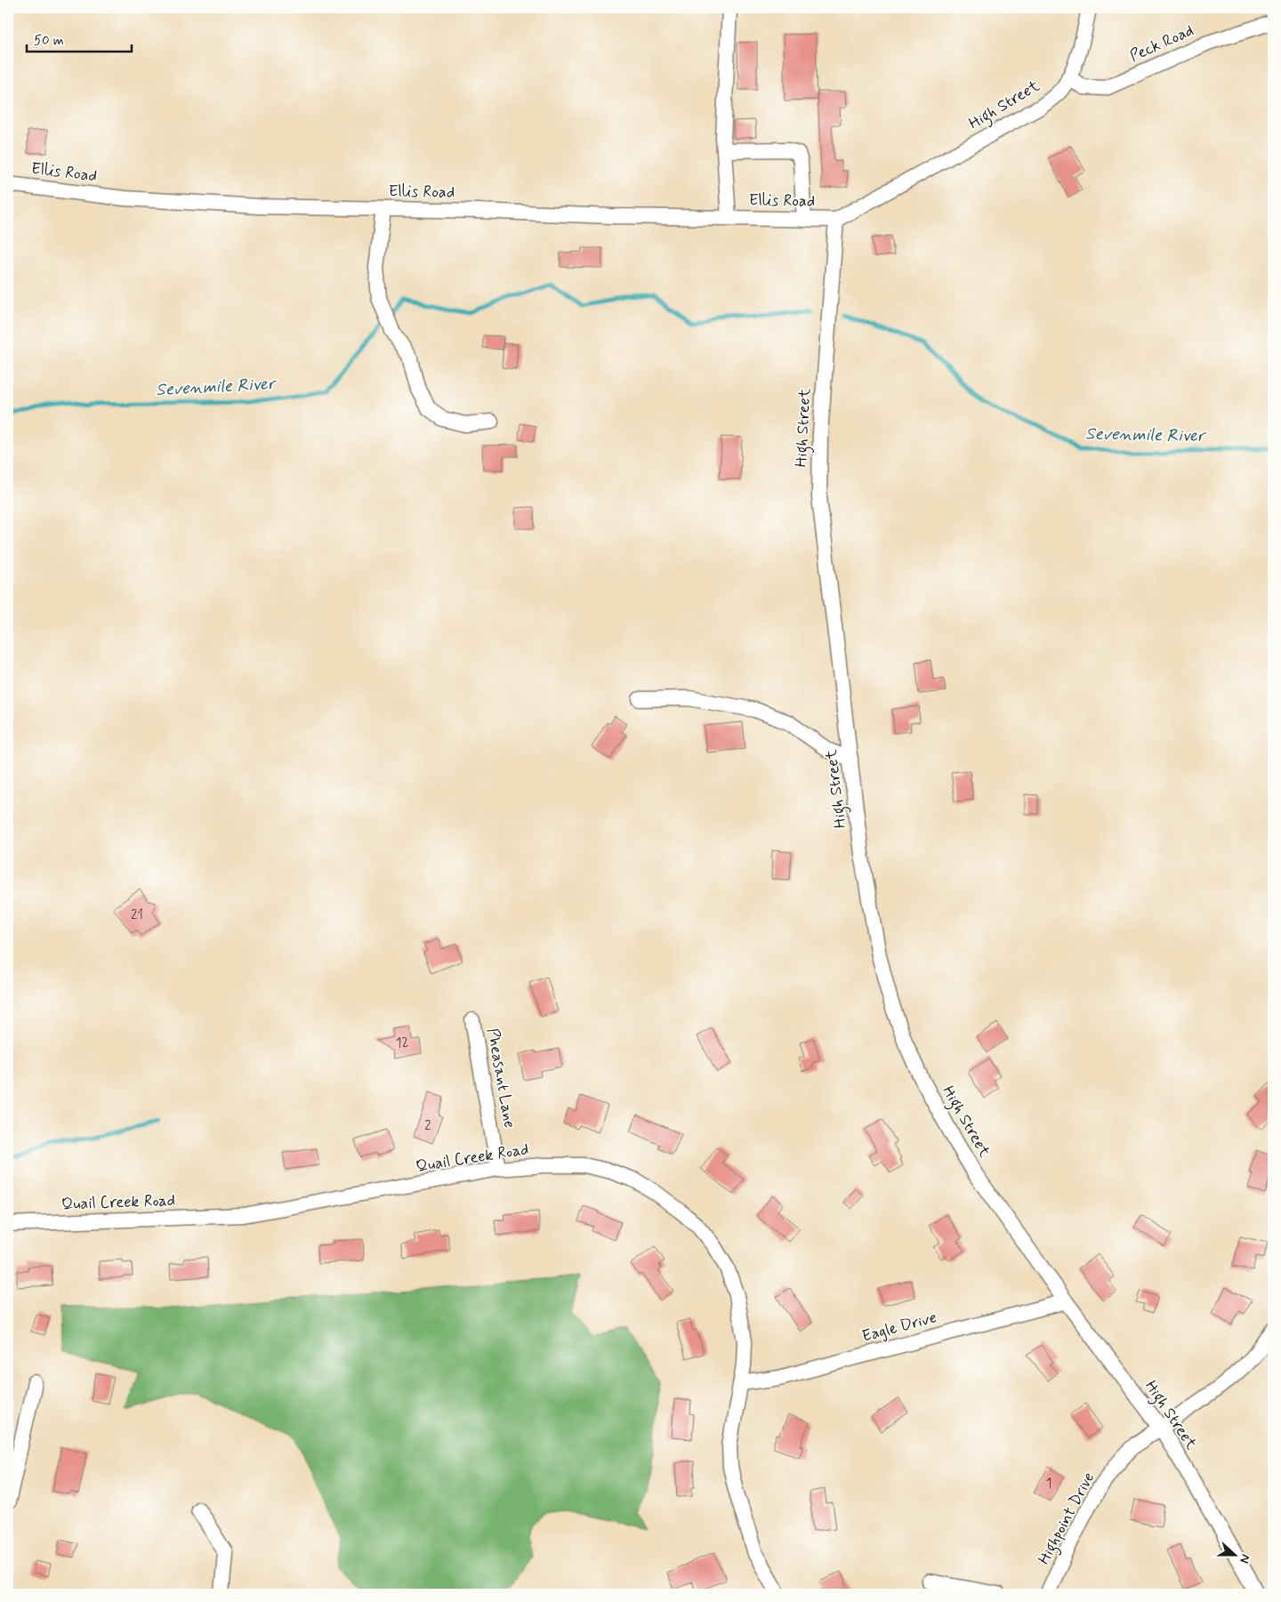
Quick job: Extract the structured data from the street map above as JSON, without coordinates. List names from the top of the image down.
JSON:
{
  "streets": {
    "street": [
      "Peck Road",
      "High Street",
      "Ellis Road",
      "Pheasant Lane",
      "Quail Creek Road",
      "Eagle Drive",
      "Highpoint Drive"
    ]
  },
  "crossings": [
    ["Peck Road", "High Street"],
    ["High Street", "Ellis Road"],
    ["High Street", "Eagle Drive"],
    ["High Street", "Highpoint Drive"],
    ["Pheasant Lane", "Quail Creek Road"],
    ["Quail Creek Road", "Eagle Drive"]
  ],
  "water": ["Sevenmile River"],
  "house_numbers": [
    "21",
    "12",
    "2",
    "1"
  ],
  "scale_bar": "50 m",
  "north": "right"
}
